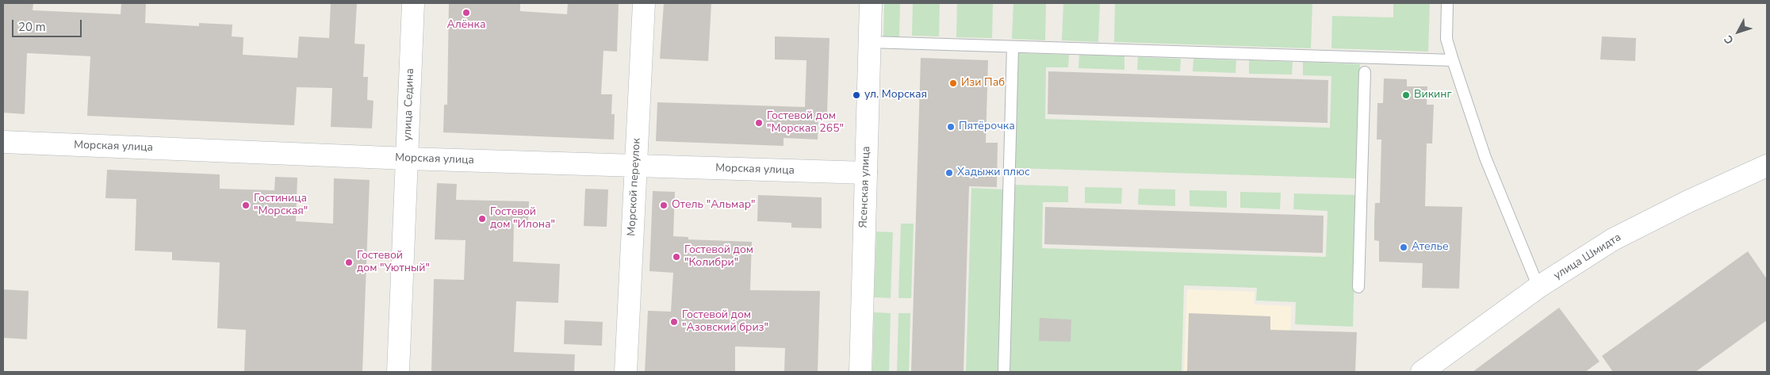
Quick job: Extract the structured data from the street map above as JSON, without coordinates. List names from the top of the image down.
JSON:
{
  "streets": {
    "street": [
      "улица Седина",
      "Морская улица",
      "Морской переулок",
      "Ясенская улица",
      "улица Шмидта"
    ]
  },
  "crossings": [
    ["улица Седина", "Морская улица"],
    ["Морская улица", "Морской переулок"],
    ["Морская улица", "Ясенская улица"]
  ],
  "places": [
    "Алёнка",
    "Изи Паб",
    "ул. Морская",
    "Викинг",
    "Гостевой дом \"Морская 265\"",
    "Пятёрочка",
    "Хадыжи плюс",
    "Гостиница \"Морская\"",
    "Отель \"Альмар\"",
    "Гостевой дом \"Илона\"",
    "Ателье",
    "Гостевой дом \"Колибри\"",
    "Гостевой дом \"Уютный\"",
    "Гостевой дом \"Азовский бриз\""
  ],
  "scale_bar": "20 m",
  "north": "bottom left"
}
